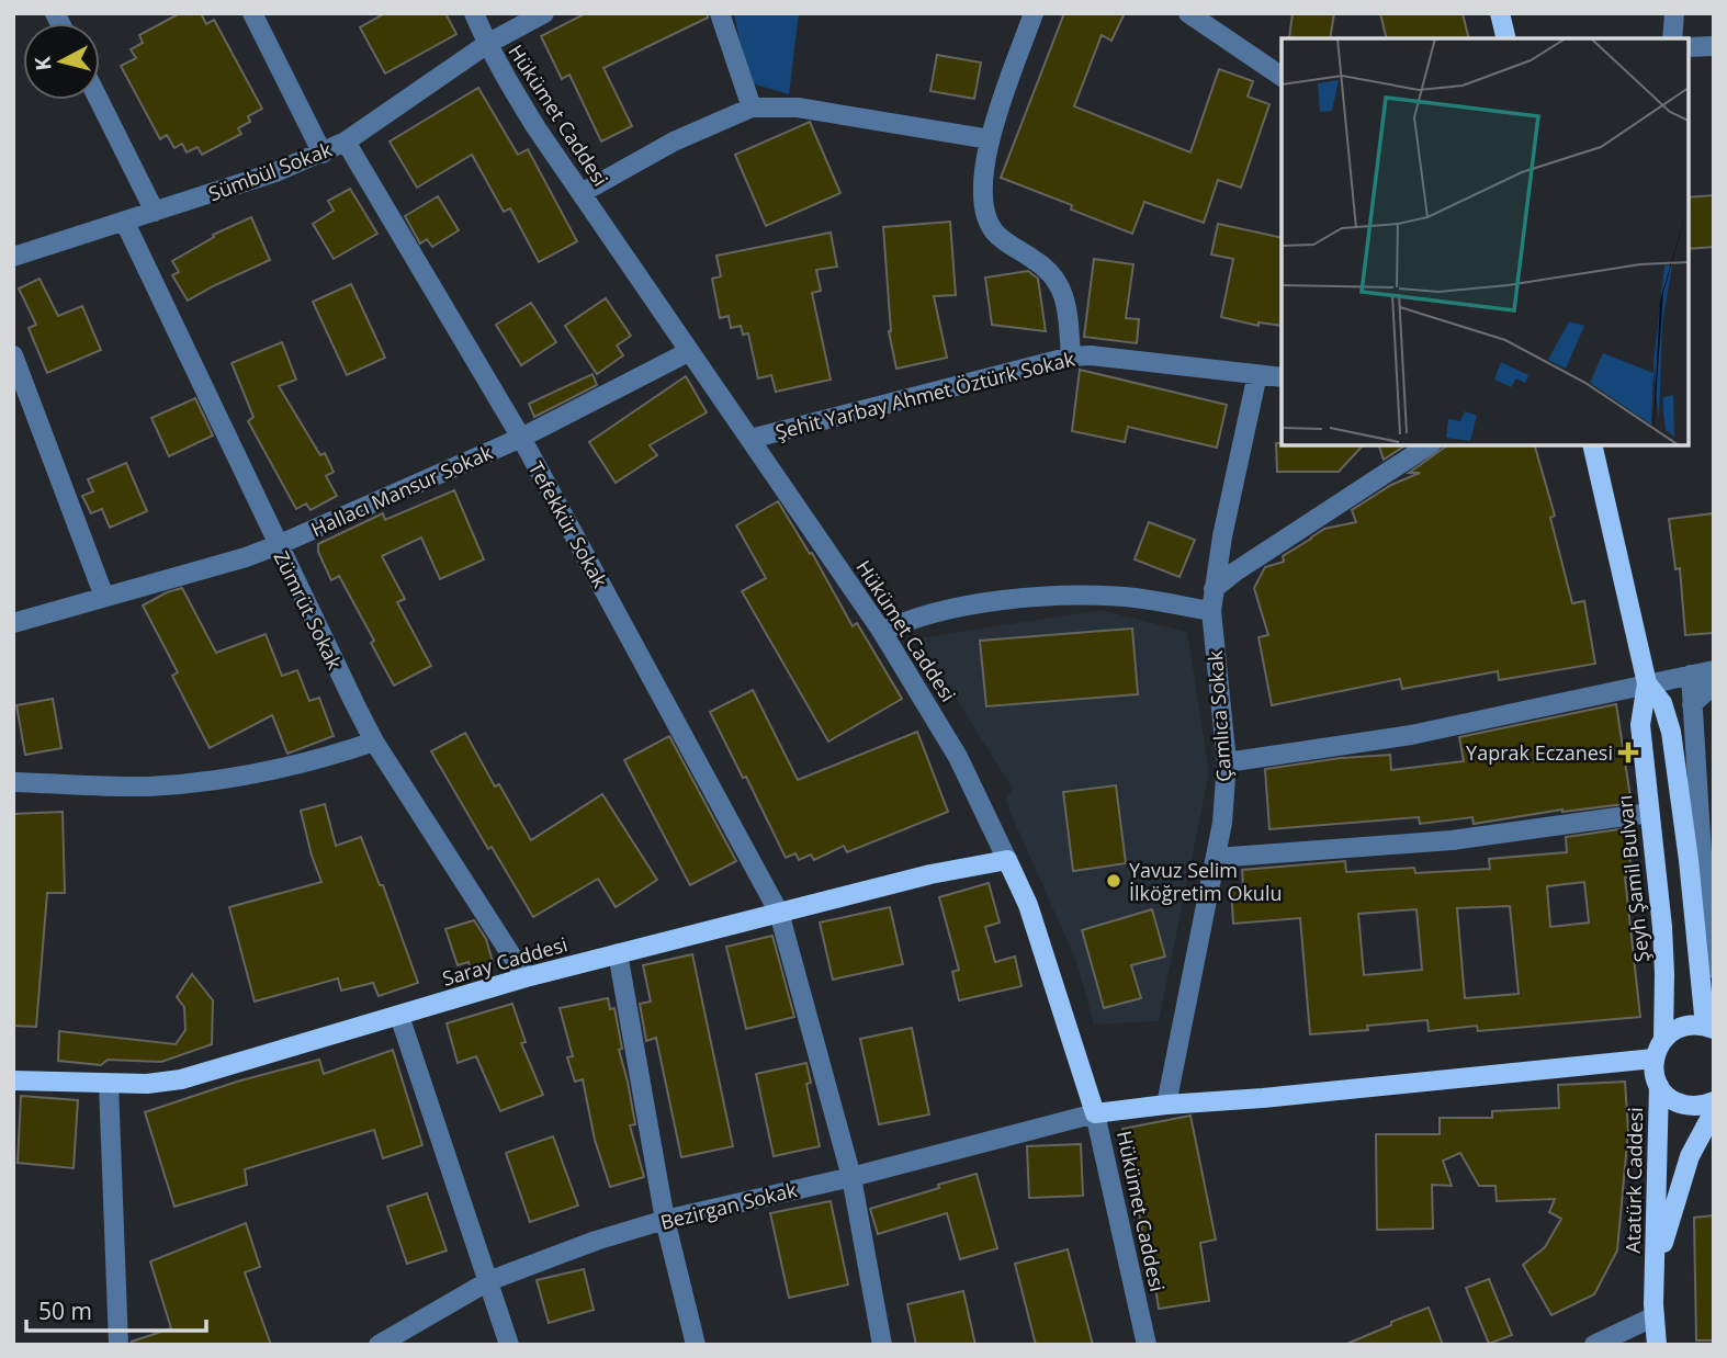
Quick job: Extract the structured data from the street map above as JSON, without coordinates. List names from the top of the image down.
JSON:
{
  "streets": {
    "main road": [
      "Hükümet Caddesi",
      "Şeyh Şamil Bulvarı",
      "Saray Caddesi",
      "Atatürk Caddesi"
    ],
    "street": [
      "Sümbül Sokak",
      "Şehit Yarbay Ahmet Öztürk Sokak",
      "Hallacı Mansur Sokak",
      "Tefekkür Sokak",
      "Zümrüt Sokak",
      "Çamlıca Sokak",
      "Bezirgan Sokak"
    ]
  },
  "crossings": [
    ["Hükümet Caddesi", "Sümbül Sokak"],
    ["Hükümet Caddesi", "Şehit Yarbay Ahmet Öztürk Sokak"],
    ["Hükümet Caddesi", "Hallacı Mansur Sokak"],
    ["Hükümet Caddesi", "Saray Caddesi"],
    ["Hükümet Caddesi", "Bezirgan Sokak"],
    ["Sümbül Sokak", "Tefekkür Sokak"],
    ["Sümbül Sokak", "Zümrüt Sokak"],
    ["Şehit Yarbay Ahmet Öztürk Sokak", "Çamlıca Sokak"],
    ["Hallacı Mansur Sokak", "Tefekkür Sokak"],
    ["Hallacı Mansur Sokak", "Zümrüt Sokak"],
    ["Tefekkür Sokak", "Saray Caddesi"],
    ["Tefekkür Sokak", "Bezirgan Sokak"],
    ["Zümrüt Sokak", "Saray Caddesi"]
  ],
  "places": {
    "health": ["Yaprak Eczanesi"],
    "other": ["Yavuz Selim İlköğretim Okulu"]
  },
  "scale_bar": "50 m",
  "north": "left"
}
